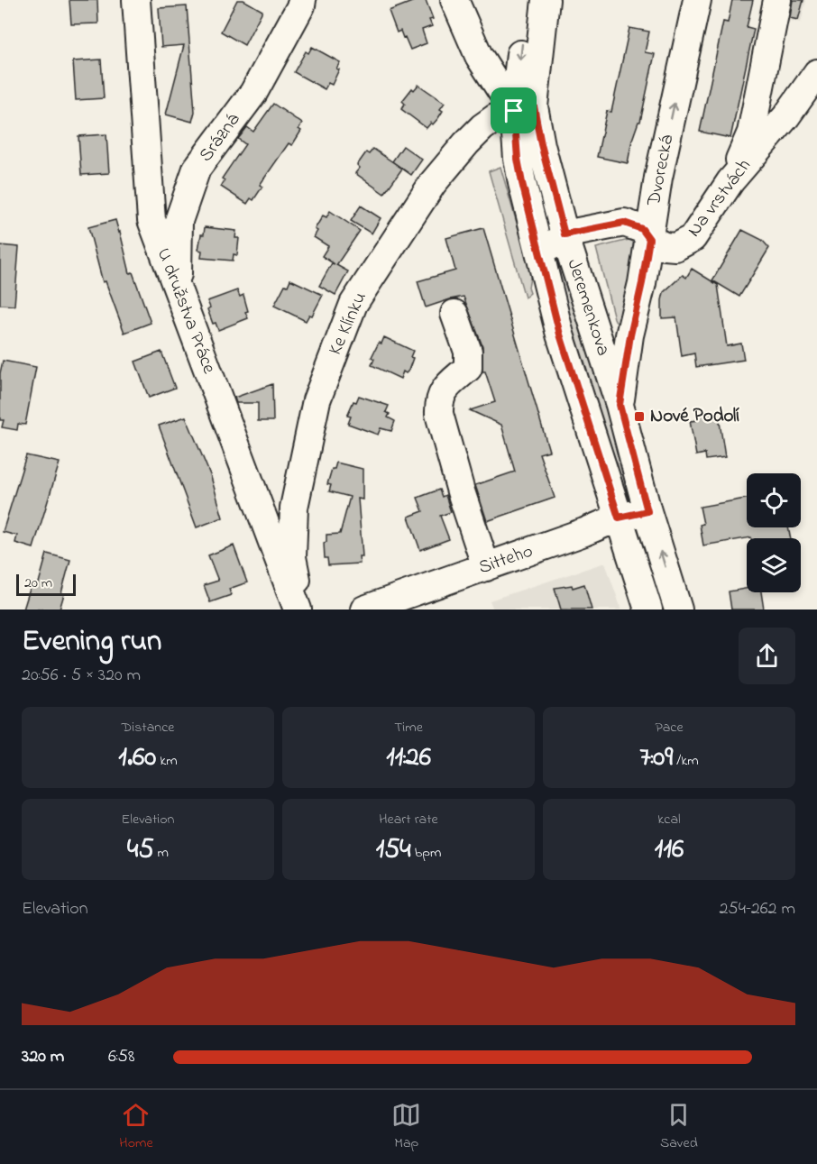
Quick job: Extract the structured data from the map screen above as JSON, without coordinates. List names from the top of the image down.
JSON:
{
  "streets": {
    "street": [
      "Srázná",
      "Dvorecká",
      "Na vrstvách",
      "Jeremenkova",
      "U družstva Práce",
      "Ke Klínku",
      "Sitteho"
    ]
  },
  "crossings": [
    ["Srázná", "U družstva Práce"],
    ["Dvorecká", "Na vrstvách"],
    ["Dvorecká", "Jeremenkova"],
    ["Na vrstvách", "Jeremenkova"],
    ["Jeremenkova", "Ke Klínku"],
    ["Jeremenkova", "Sitteho"],
    ["U družstva Práce", "Ke Klínku"]
  ],
  "places": {
    "transit": ["Nové Podolí"]
  },
  "scale_bar": "20 m",
  "page": {
    "scale": "20 m",
    "heading": ["Evening run", "20:56 · 5 × 320 m"],
    "stats": [
      ["Distance", "1.60 km"],
      ["Time", "11:26"],
      ["Pace", "7:09 /km"],
      ["Elevation", "45 m"],
      ["Heart rate", "154 bpm"],
      ["kcal", "116"]
    ],
    "chart": ["Elevation", "254–262 m"],
    "list": [
      {
        "name": "320 m",
        "note": "6:58"
      }
    ],
    "tabs": ["Home", "Map", "Saved"]
  }
}
